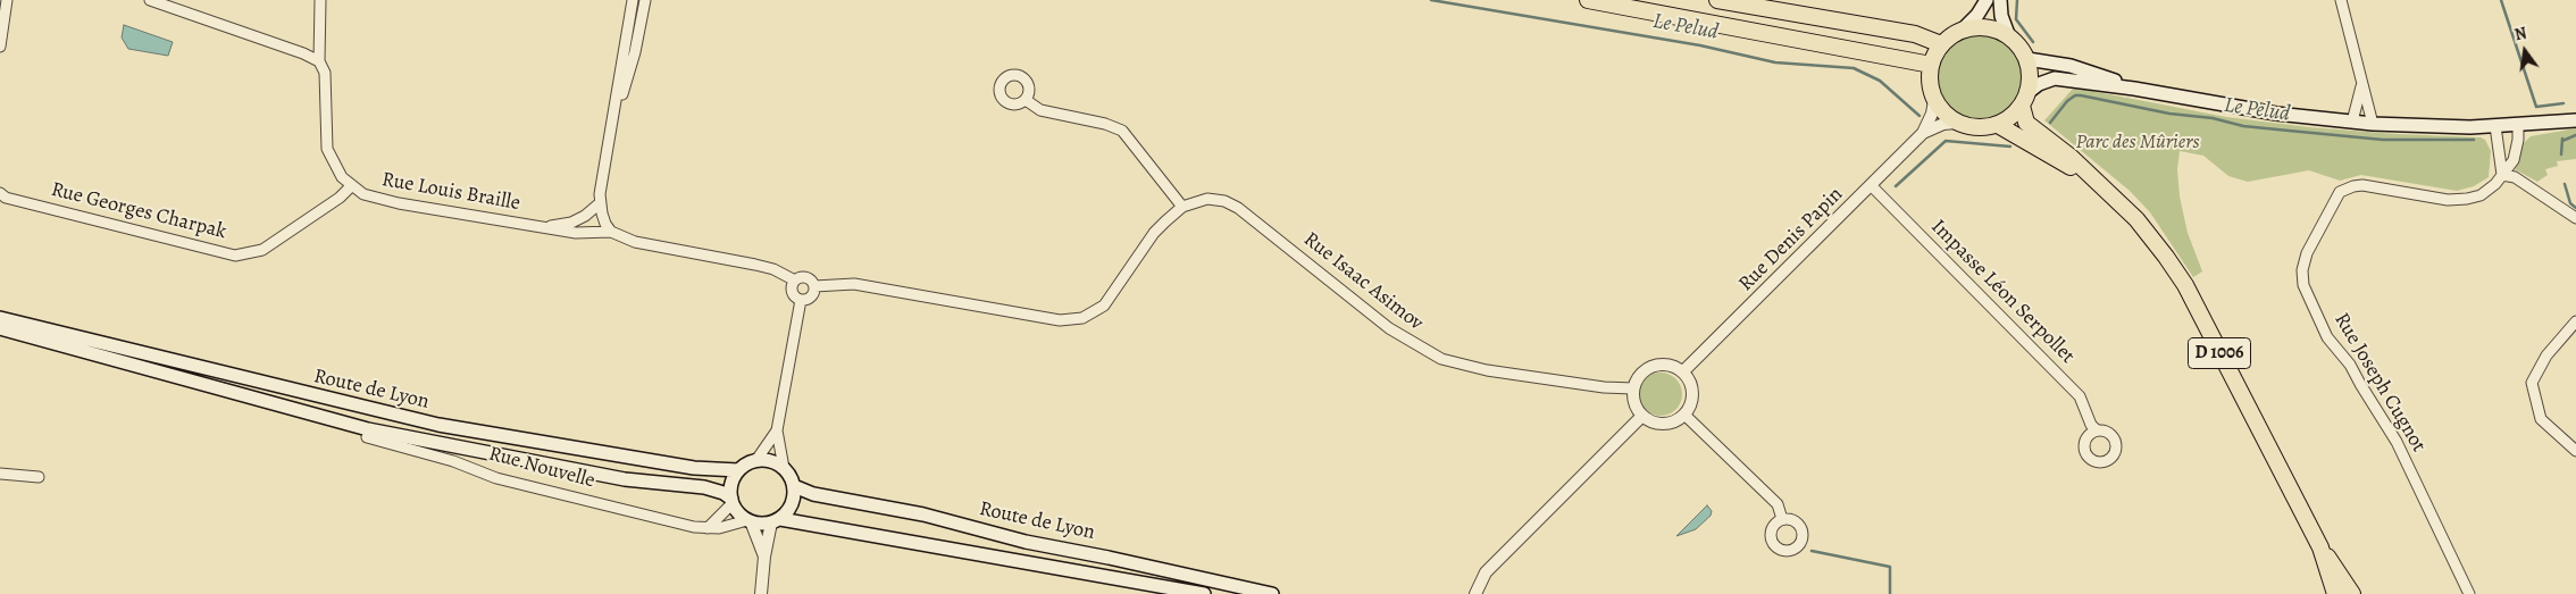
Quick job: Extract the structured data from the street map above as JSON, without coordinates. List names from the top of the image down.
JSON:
{
  "streets": {
    "main road": ["D 1006", "Route de Lyon"],
    "street": [
      "Rue Louis Braille",
      "Rue Georges Charpak",
      "Rue Denis Papin",
      "Rue Isaac Asimov",
      "Impasse Léon Serpollet",
      "Rue Joseph Cugnot",
      "Rue Nouvelle"
    ]
  },
  "crossings": [
    ["Rue Louis Braille", "Rue Georges Charpak"],
    ["Rue Denis Papin", "Rue Isaac Asimov"],
    ["Rue Denis Papin", "Impasse Léon Serpollet"],
    ["Rue Denis Papin", "D 1006"],
    ["Route de Lyon", "Rue Nouvelle"]
  ],
  "water": ["Le Pelud"],
  "parks": ["Parc des Mûriers"],
  "north": "top"
}
